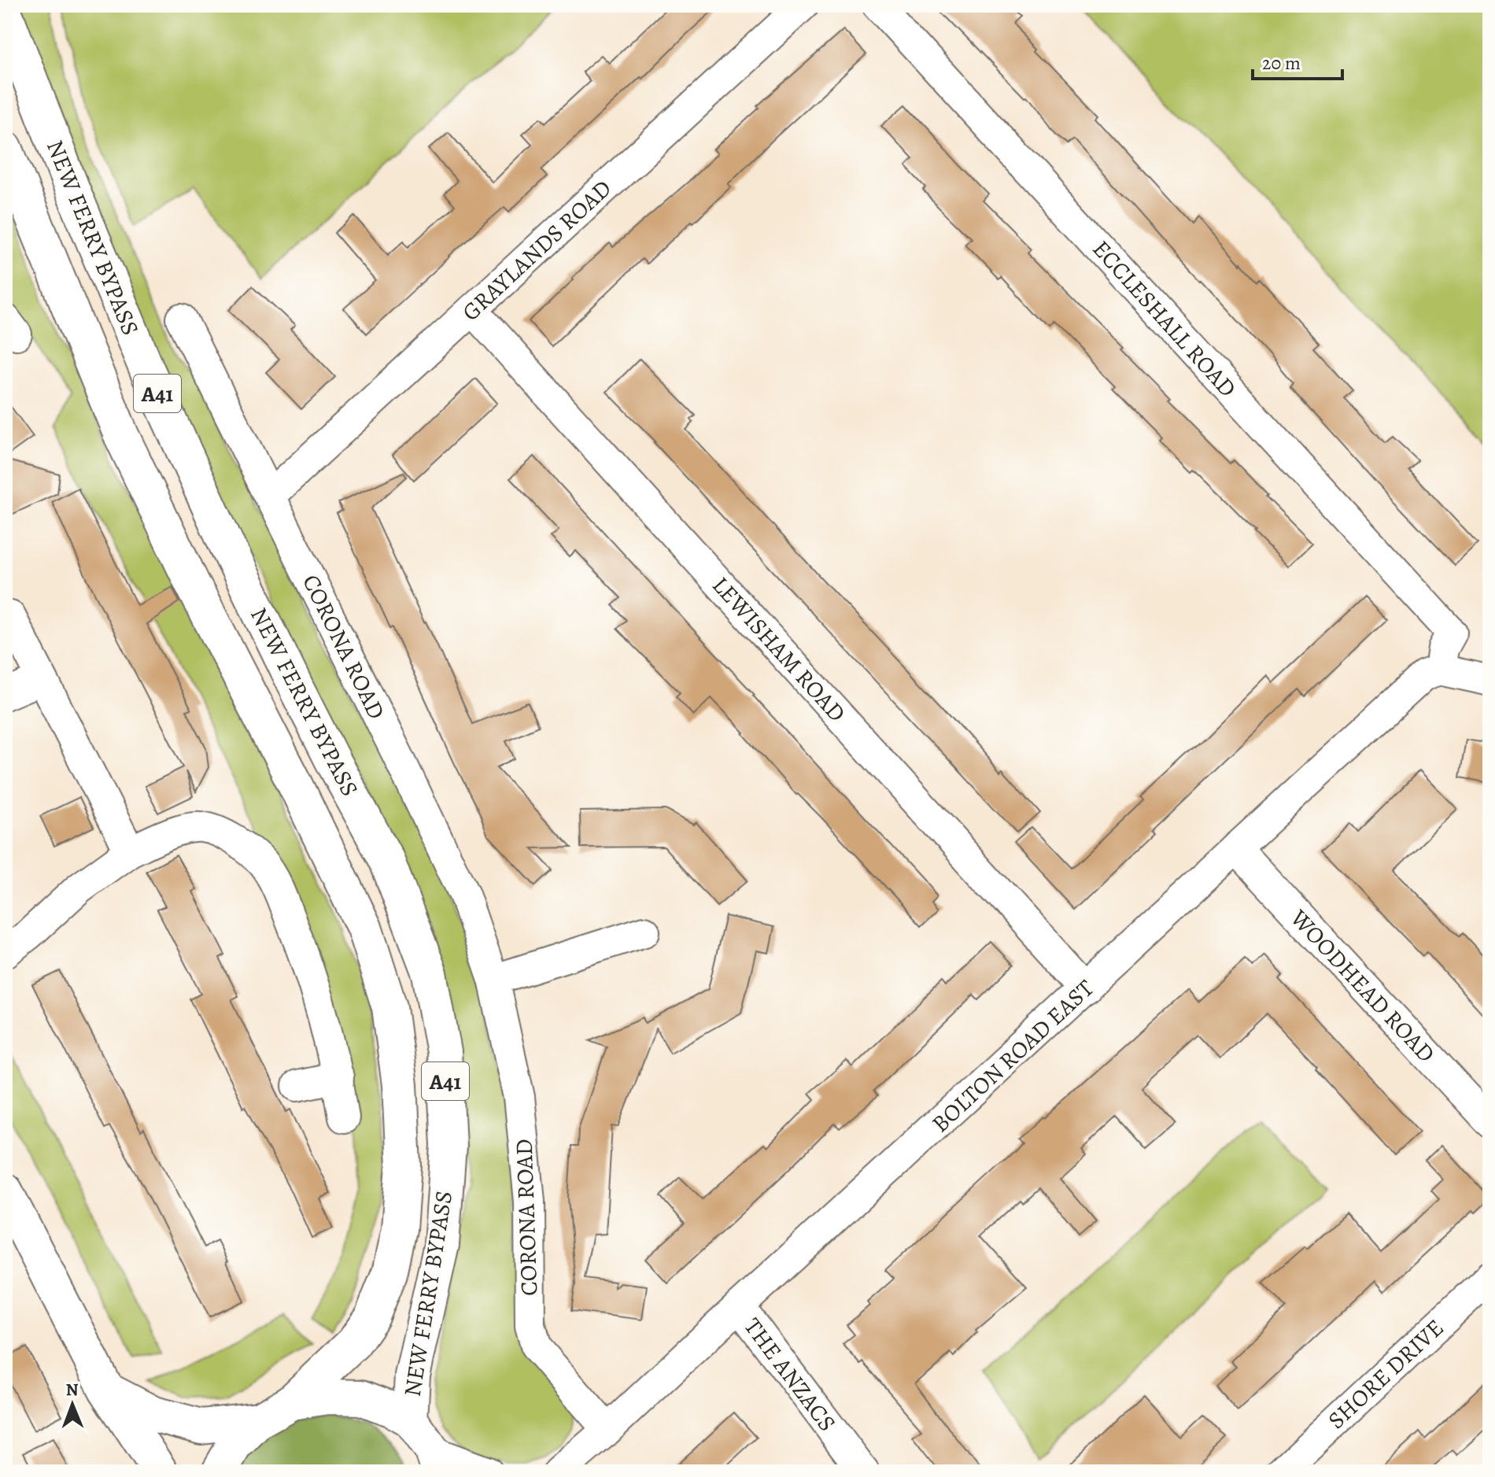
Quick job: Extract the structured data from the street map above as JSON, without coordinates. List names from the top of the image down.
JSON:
{
  "streets": {
    "main road": ["NEW FERRY BYPASS", "A41"],
    "street": [
      "GRAYLANDS ROAD",
      "ECCLESHALL ROAD",
      "CORONA ROAD",
      "LEWISHAM ROAD",
      "WOODHEAD ROAD",
      "BOLTON ROAD EAST",
      "SHORE DRIVE",
      "THE ANZACS"
    ]
  },
  "crossings": [
    ["NEW FERRY BYPASS", "A41"],
    ["GRAYLANDS ROAD", "CORONA ROAD"],
    ["GRAYLANDS ROAD", "LEWISHAM ROAD"],
    ["ECCLESHALL ROAD", "BOLTON ROAD EAST"],
    ["CORONA ROAD", "BOLTON ROAD EAST"],
    ["LEWISHAM ROAD", "BOLTON ROAD EAST"],
    ["WOODHEAD ROAD", "BOLTON ROAD EAST"],
    ["BOLTON ROAD EAST", "THE ANZACS"]
  ],
  "scale_bar": "20 m",
  "north": "top"
}
